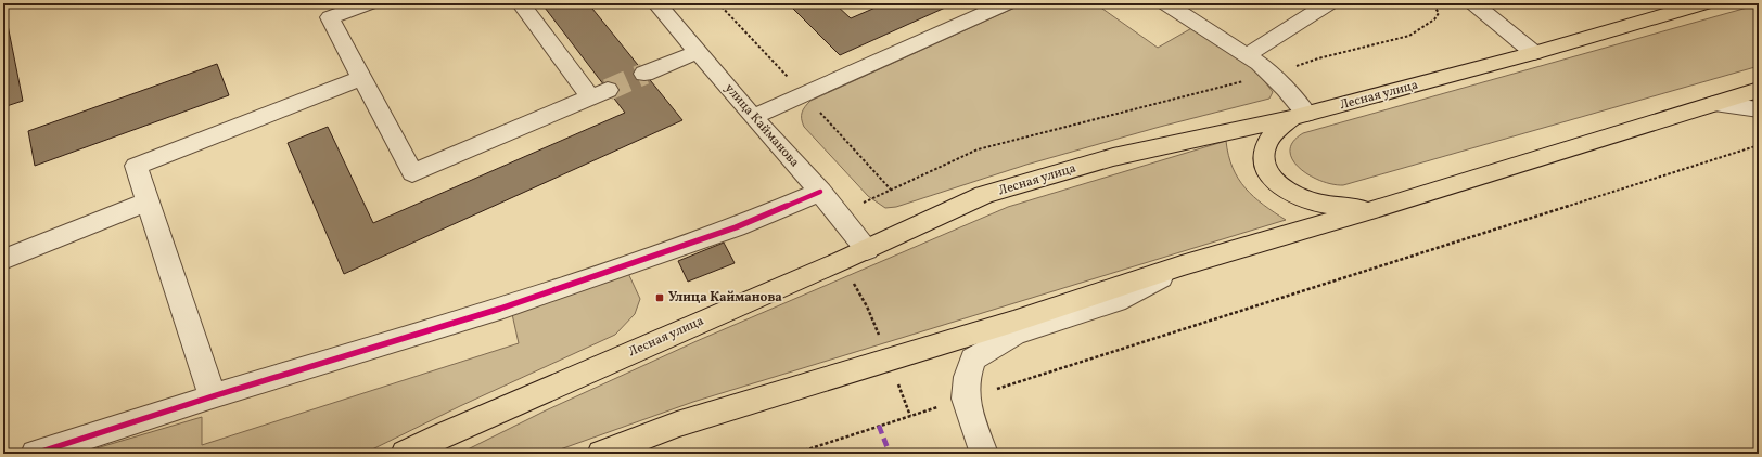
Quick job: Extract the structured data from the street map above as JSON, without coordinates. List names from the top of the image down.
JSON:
{
  "streets": {
    "main road": ["Лесная улица"],
    "street": ["улица Кайманова"]
  },
  "crossings": [
    ["Лесная улица", "улица Кайманова"]
  ],
  "places": {
    "transit": ["Улица Кайманова"]
  }
}
